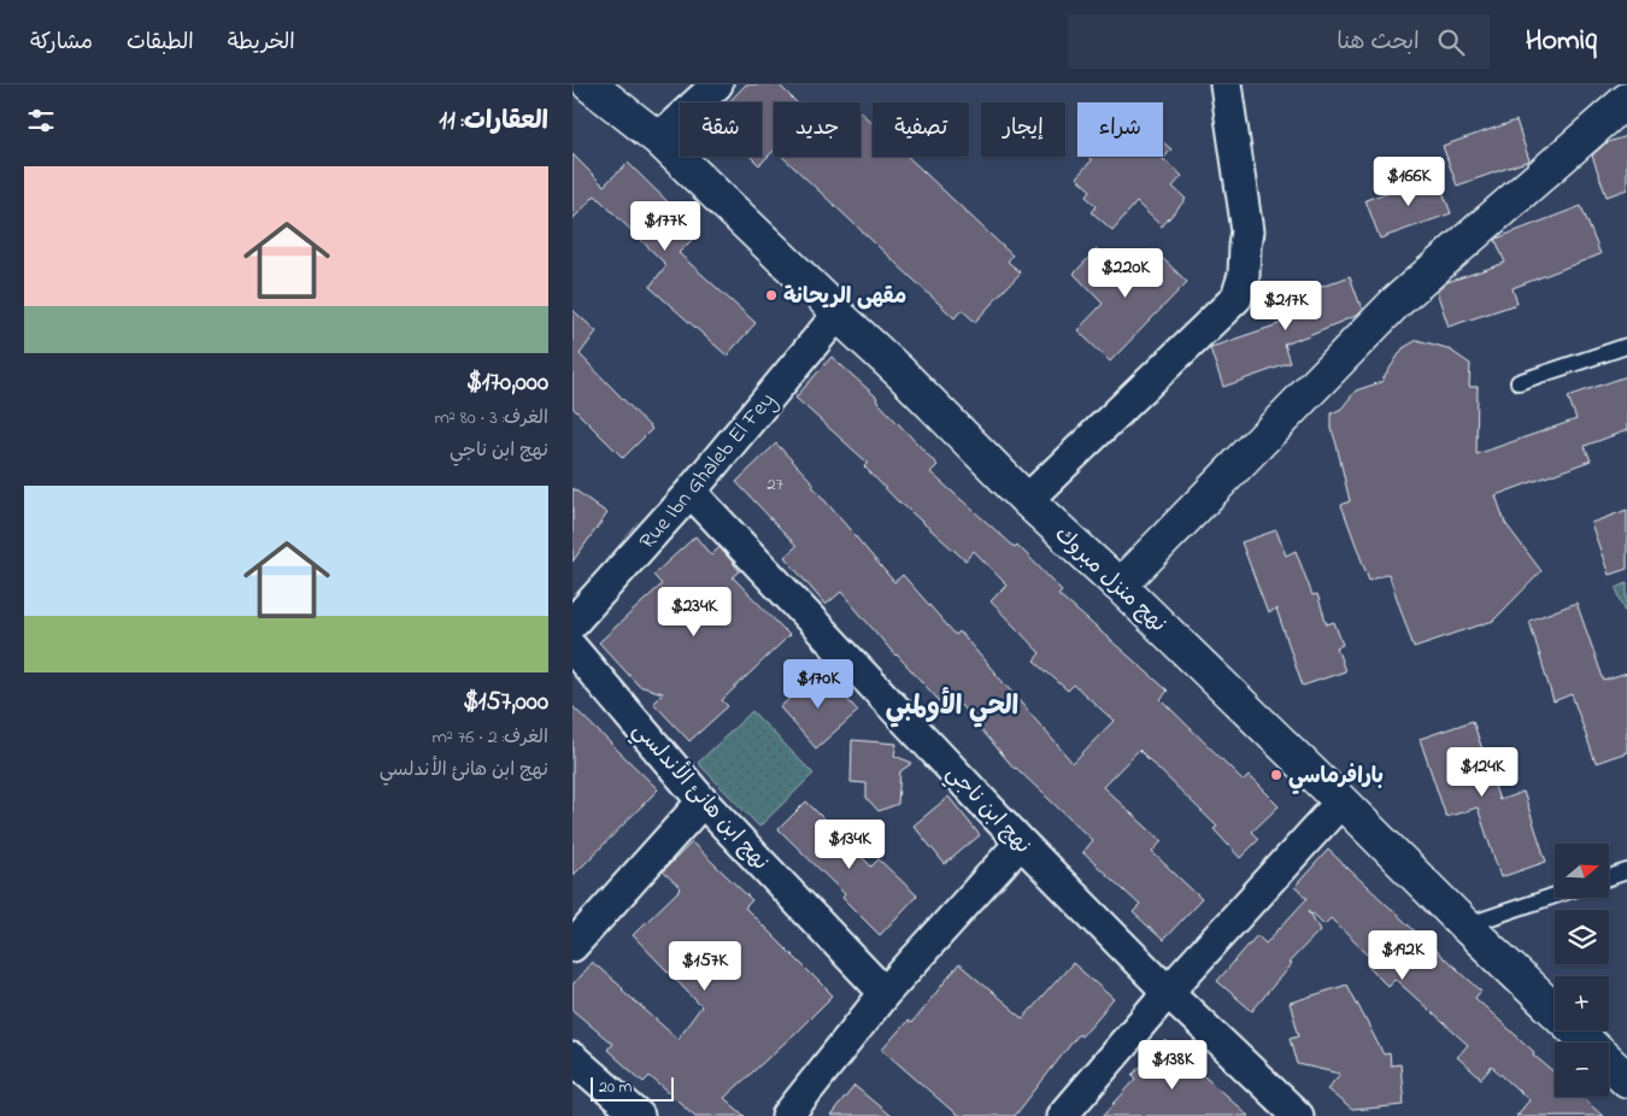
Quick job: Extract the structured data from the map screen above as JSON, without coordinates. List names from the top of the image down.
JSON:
{
  "streets": {
    "street": [
      "Rue Ibn Ghaleb El Fey",
      "نهج منزل مبروك",
      "نهج ابن هانئ الأندلسي",
      "نهج ابن ناجي"
    ]
  },
  "crossings": [
    ["Rue Ibn Ghaleb El Fey", "نهج منزل مبروك"],
    ["Rue Ibn Ghaleb El Fey", "نهج ابن ناجي"]
  ],
  "districts": ["الحي الأولمبي"],
  "places": ["مقهى الريحانة", "بارافرماسي"],
  "house_numbers": ["27"],
  "scale_bar": "20 m",
  "north": "right",
  "page": {
    "header": "Homiq",
    "search": "ابحث هنا",
    "nav": ["الخريطة", "الطبقات", "مشاركة"],
    "heading": "العقارات: 11",
    "chip": [
      "شراء",
      "إيجار",
      "تصفية",
      "جديد",
      "شقة"
    ],
    "price": [
      "$166K",
      "$177K",
      "$220K",
      "$217K",
      "$234K",
      "$170K",
      "$124K",
      "$134K",
      "$192K",
      "$157K",
      "$138K"
    ],
    "list": [
      {
        "name": "$170,000",
        "note": "الغرف: 3 · 80 m² · نهج ابن ناجي"
      },
      {
        "name": "$157,000",
        "note": "الغرف: 2 · 76 m² · نهج ابن هانئ الأندلسي"
      }
    ],
    "map_buttons": ["+", "−"],
    "scale": "20 m"
  }
}
